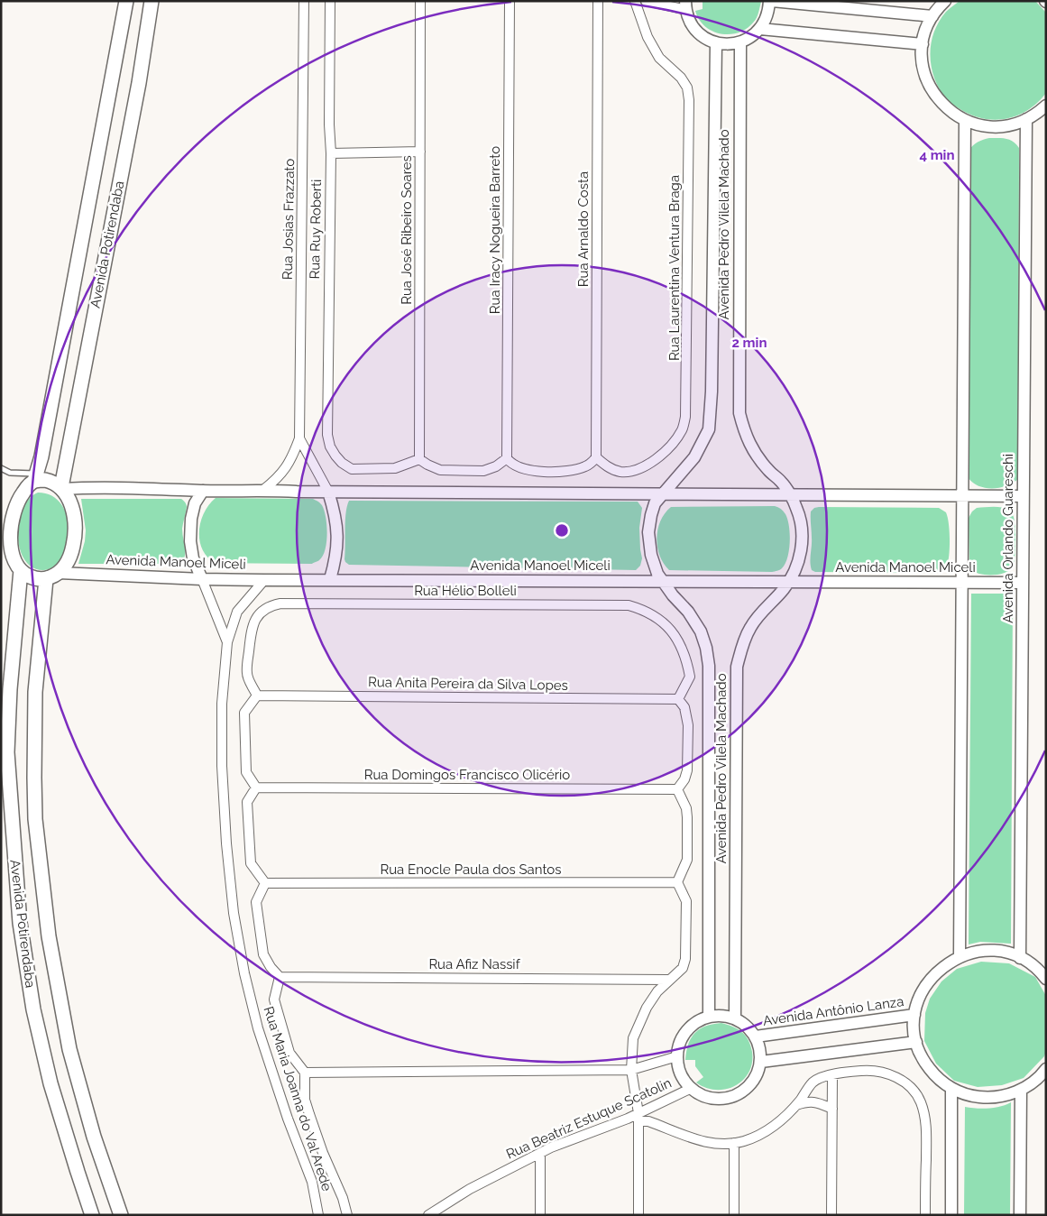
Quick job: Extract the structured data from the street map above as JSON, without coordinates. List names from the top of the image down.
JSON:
{
  "streets": {
    "main road": ["Avenida Potirendaba"],
    "street": [
      "Rua Josias Frazzato",
      "Avenida Pedro Vilela Machado",
      "Rua Ruy Roberti",
      "Rua Arnaldo Costa",
      "Rua José Ribeiro Soares",
      "Rua Iracy Nogueira Barreto",
      "Rua Laurentina Ventura Braga",
      "Avenida Orlando Guareschi",
      "Avenida Manoel Miceli",
      "Rua Hélio Bolleli",
      "Rua Anita Pereira da Silva Lopes",
      "Rua Domingos Francisco Olicério",
      "Rua Enocle Paula dos Santos",
      "Rua Afiz Nassif",
      "Avenida Antônio Lanza",
      "Rua Maria Joanna do Val Arede",
      "Rua Beatriz Estuque Scatolin"
    ]
  },
  "crossings": [
    ["Avenida Pedro Vilela Machado", "Avenida Manoel Miceli"],
    ["Avenida Pedro Vilela Machado", "Avenida Antônio Lanza"],
    ["Avenida Pedro Vilela Machado", "Rua Beatriz Estuque Scatolin"],
    ["Rua Ruy Roberti", "Rua José Ribeiro Soares"],
    ["Rua Arnaldo Costa", "Rua Laurentina Ventura Braga"],
    ["Avenida Potirendaba", "Avenida Manoel Miceli"],
    ["Avenida Orlando Guareschi", "Avenida Manoel Miceli"],
    ["Avenida Manoel Miceli", "Rua Maria Joanna do Val Arede"],
    ["Rua Hélio Bolleli", "Rua Anita Pereira da Silva Lopes"],
    ["Avenida Antônio Lanza", "Rua Beatriz Estuque Scatolin"]
  ],
  "rings": ["4 min", "2 min"]
}
